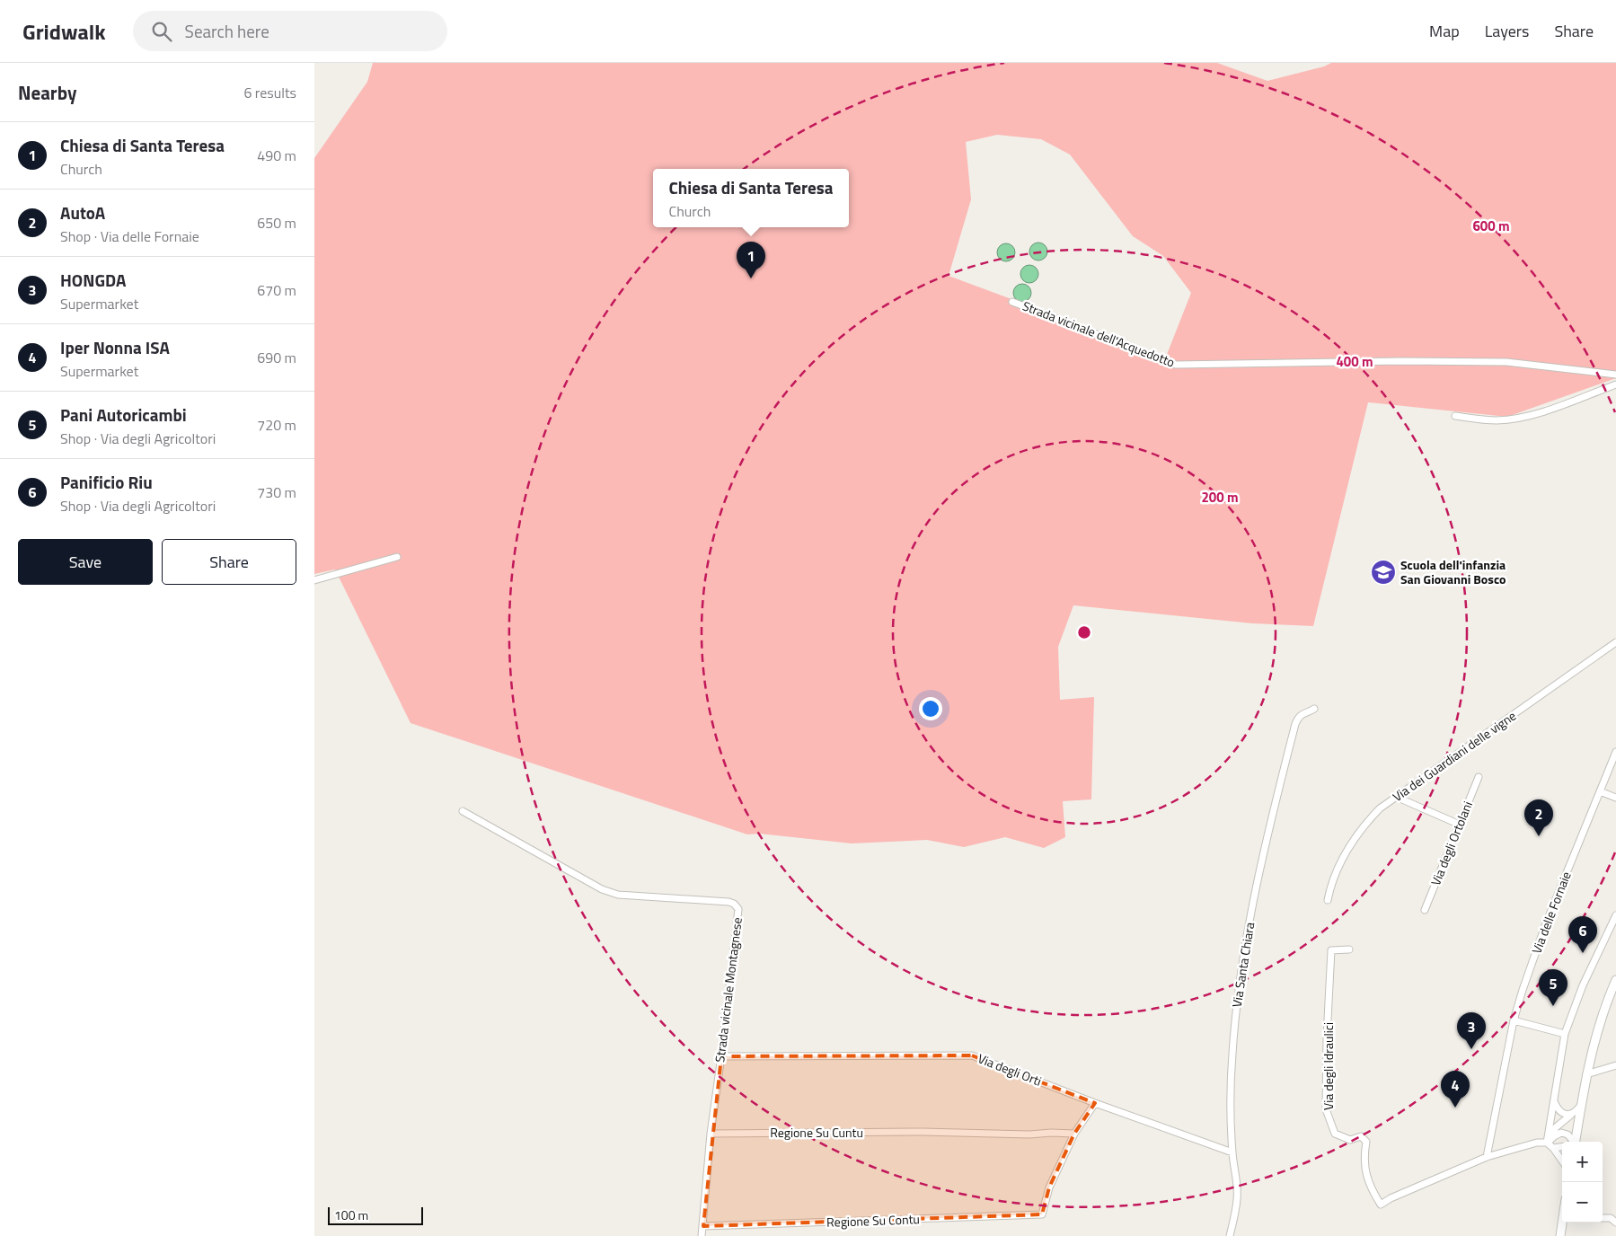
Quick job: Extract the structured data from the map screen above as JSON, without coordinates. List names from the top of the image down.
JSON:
{
  "streets": {
    "street": [
      "Strada vicinale dell'Acquedotto",
      "Via dei Guardiani delle vigne",
      "Via degli Ortolani",
      "Via delle Fornaie",
      "Via Santa Chiara",
      "Strada vicinale Montagnese",
      "Via degli Idraulici",
      "Via degli Orti",
      "Regione Su Cuntu",
      "Regione Su Contu"
    ]
  },
  "crossings": [
    ["Via delle Fornaie", "Via degli Idraulici"],
    ["Via Santa Chiara", "Via degli Orti"],
    ["Strada vicinale Montagnese", "Via degli Orti"],
    ["Strada vicinale Montagnese", "Regione Su Cuntu"],
    ["Strada vicinale Montagnese", "Regione Su Contu"],
    ["Regione Su Cuntu", "Regione Su Contu"]
  ],
  "places": {
    "school or university": ["Scuola dell'infanzia San Giovanni Bosco"]
  },
  "scale_bar": "100 m",
  "page": {
    "header": "Gridwalk",
    "search": "Search here",
    "nav": ["Map", "Layers", "Share"],
    "heading": ["Nearby", "6 results"],
    "list": [
      {
        "mark": "1",
        "name": "Chiesa di Santa Teresa",
        "note": "Church",
        "value": "490 m"
      },
      {
        "mark": "2",
        "name": "AutoA",
        "note": "Shop · Via delle Fornaie",
        "value": "650 m"
      },
      {
        "mark": "3",
        "name": "HONGDA",
        "note": "Supermarket",
        "value": "670 m"
      },
      {
        "mark": "4",
        "name": "Iper Nonna ISA",
        "note": "Supermarket",
        "value": "690 m"
      },
      {
        "mark": "5",
        "name": "Pani Autoricambi",
        "note": "Shop · Via degli Agricoltori",
        "value": "720 m"
      },
      {
        "mark": "6",
        "name": "Panificio Riu",
        "note": "Shop · Via degli Agricoltori",
        "value": "730 m"
      }
    ],
    "popup": ["Chiesa di Santa Teresa", "Church"],
    "pins": [
      "1",
      "2",
      "6",
      "5",
      "3",
      "4"
    ],
    "buttons": ["Save", "Share"],
    "map_buttons": ["+", "−"],
    "scale": "100 m"
  },
  "rings": ["600 m", "400 m", "200 m"]
}
